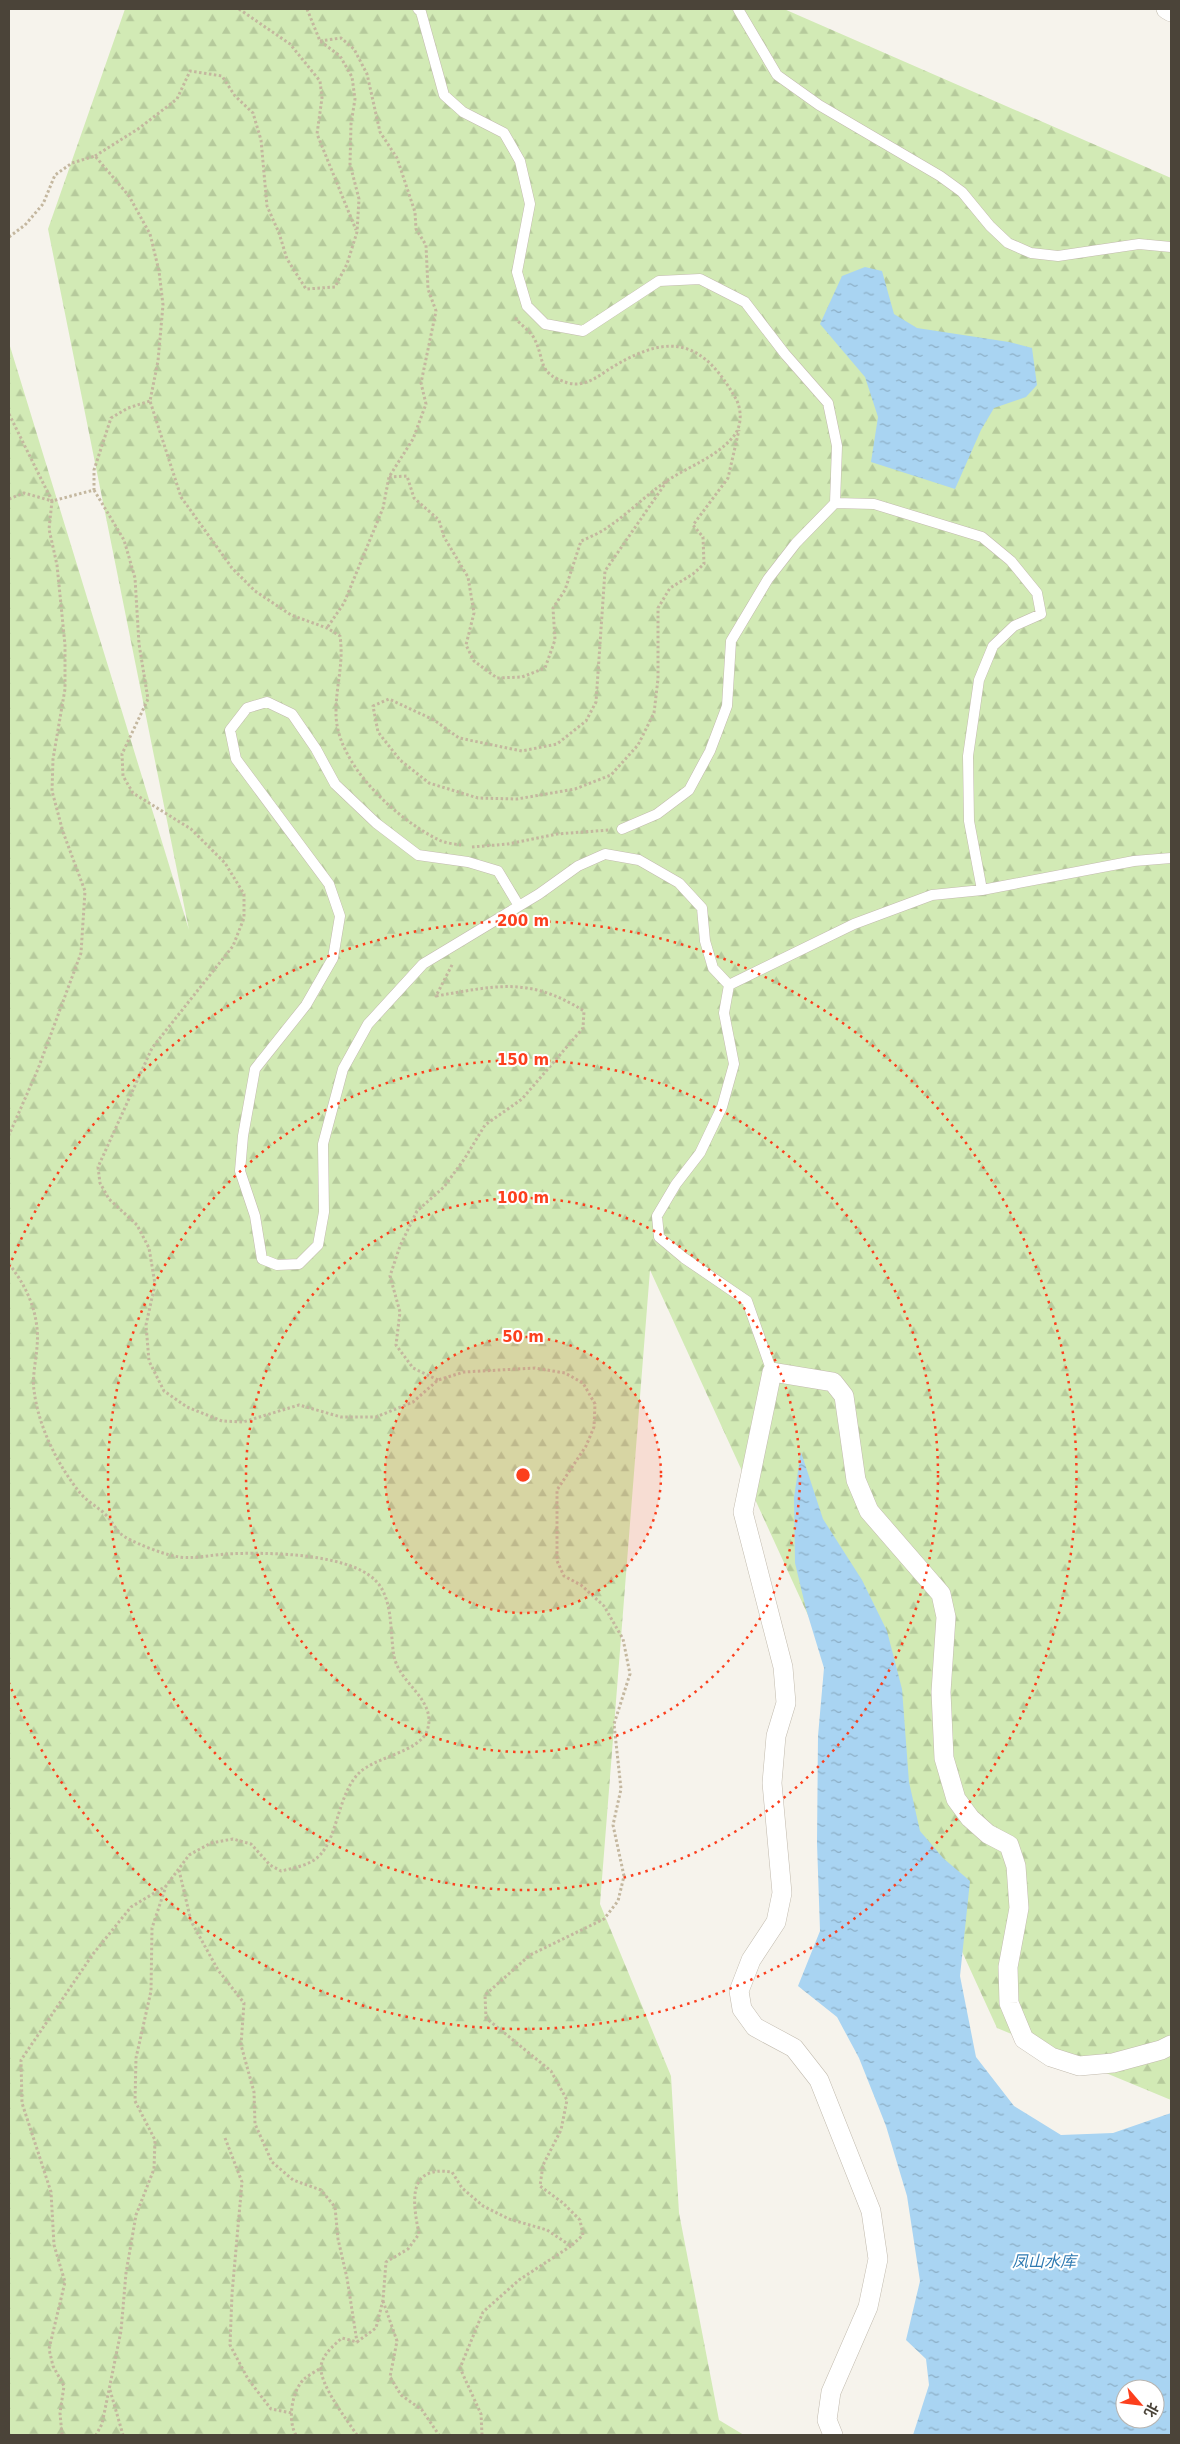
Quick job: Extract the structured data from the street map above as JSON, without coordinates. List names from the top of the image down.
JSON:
{
  "water": ["凤山水库"],
  "north": "bottom right",
  "rings": [
    "200 m",
    "150 m",
    "100 m",
    "50 m"
  ]
}
